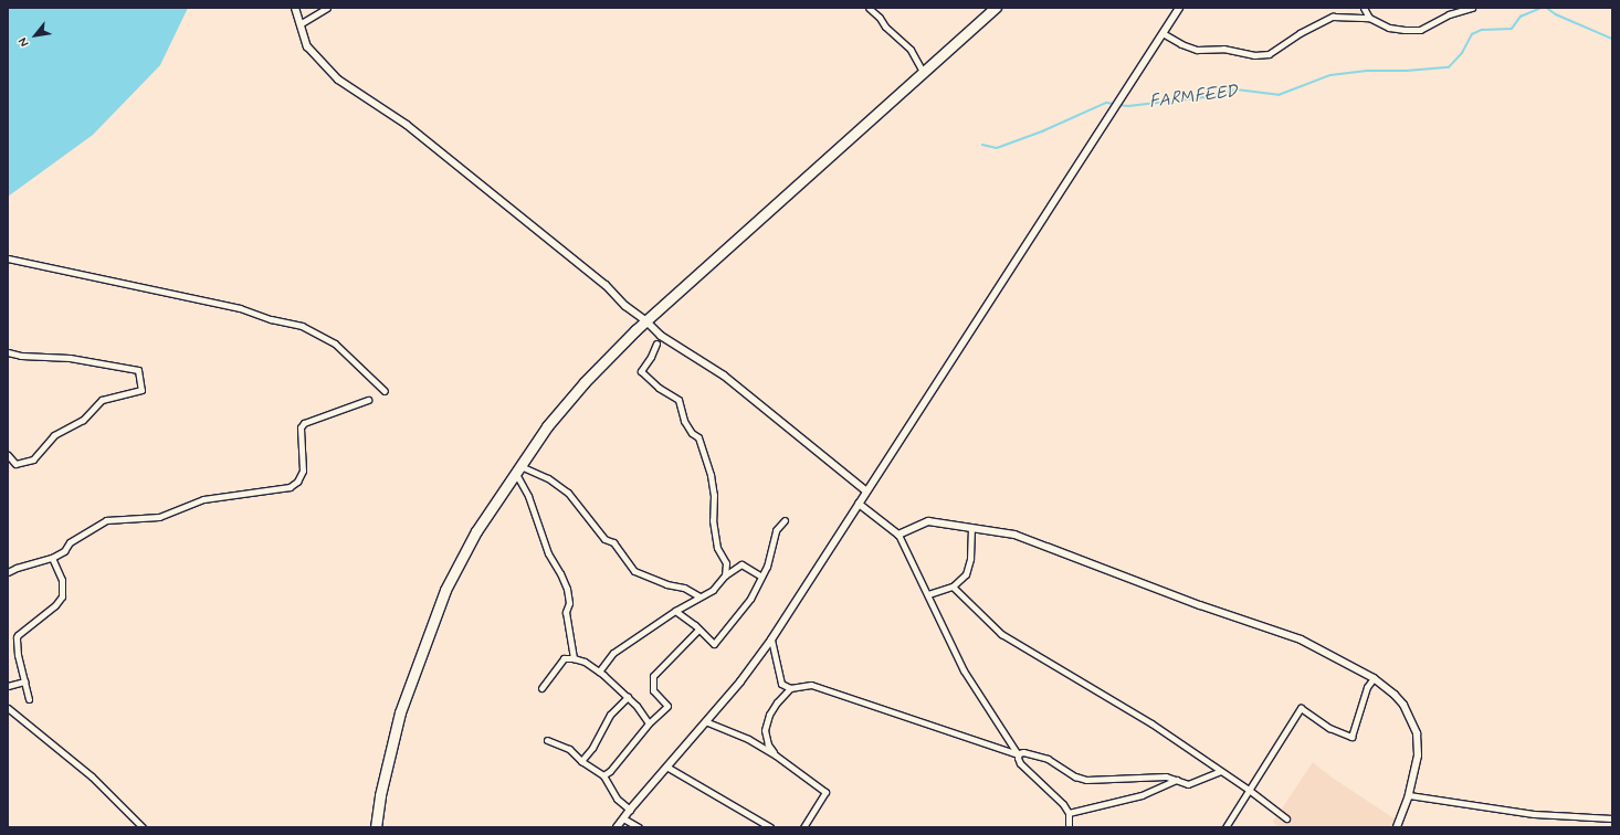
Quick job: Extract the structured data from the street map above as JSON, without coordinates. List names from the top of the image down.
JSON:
{
  "water": ["FARMFEED"],
  "north": "bottom left"
}
